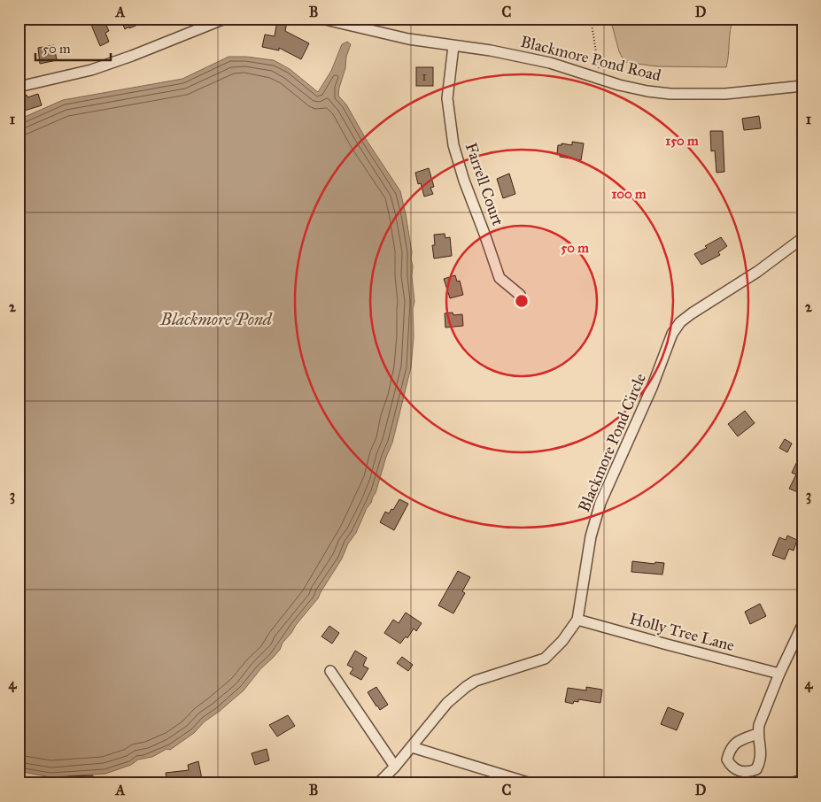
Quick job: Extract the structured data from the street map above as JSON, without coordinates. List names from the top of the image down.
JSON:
{
  "streets": {
    "street": [
      "Blackmore Pond Road",
      "Farrell Court",
      "Blackmore Pond Circle",
      "Holly Tree Lane"
    ]
  },
  "crossings": [
    ["Blackmore Pond Road", "Farrell Court"],
    ["Blackmore Pond Circle", "Holly Tree Lane"]
  ],
  "water": ["Blackmore Pond"],
  "house_numbers": ["1"],
  "scale_bar": "50 m",
  "grid": {
    "columns": [
      "A",
      "B",
      "C",
      "D"
    ],
    "rows": [
      "1",
      "2",
      "3",
      "4"
    ]
  },
  "rings": ["150 m", "100 m", "50 m"]
}
